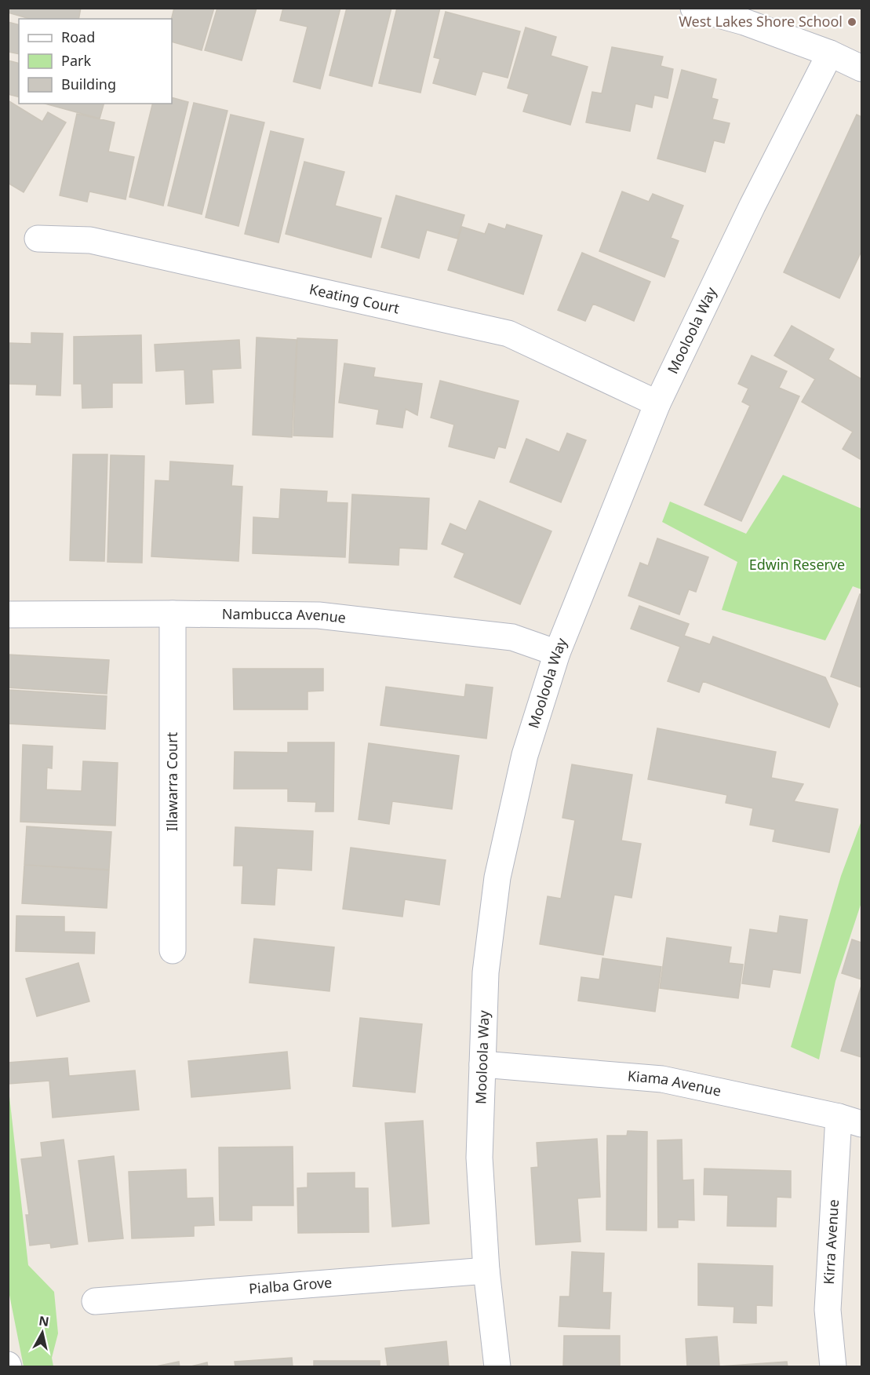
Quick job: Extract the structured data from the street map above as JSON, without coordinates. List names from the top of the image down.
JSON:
{
  "streets": {
    "street": [
      "Keating Court",
      "Mooloola Way",
      "Nambucca Avenue",
      "Illawarra Court",
      "Kiama Avenue",
      "Kirra Avenue",
      "Pialba Grove"
    ]
  },
  "crossings": [
    ["Keating Court", "Mooloola Way"],
    ["Mooloola Way", "Nambucca Avenue"],
    ["Mooloola Way", "Kiama Avenue"],
    ["Mooloola Way", "Pialba Grove"],
    ["Nambucca Avenue", "Illawarra Court"],
    ["Kiama Avenue", "Kirra Avenue"]
  ],
  "parks": ["Edwin Reserve"],
  "places": ["West Lakes Shore School"],
  "legend": ["Road", "Park", "Building"],
  "north": "top"
}
